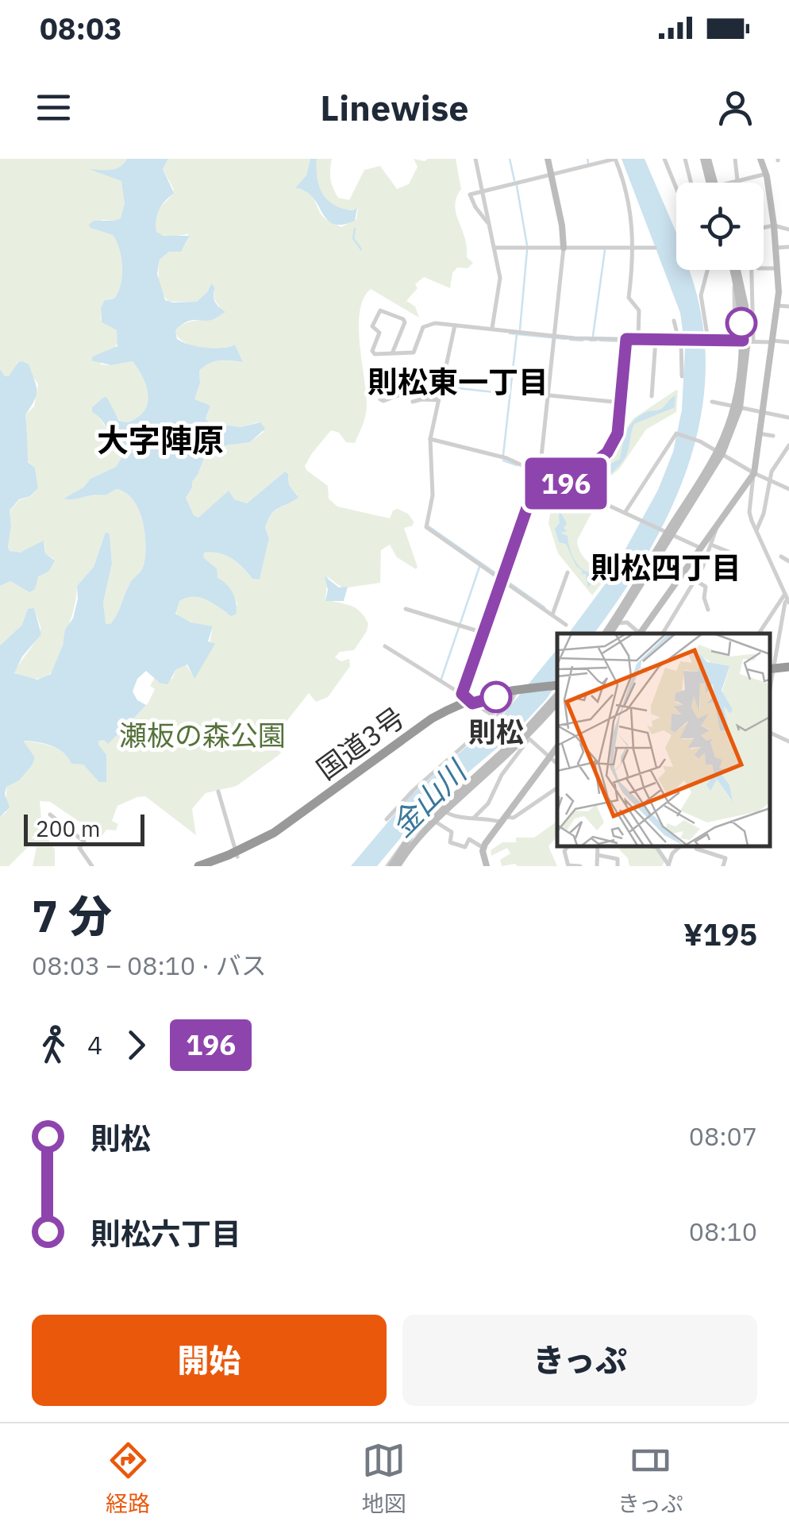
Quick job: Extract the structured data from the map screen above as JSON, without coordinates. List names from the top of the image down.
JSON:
{
  "streets": {
    "highway": ["国道3号"]
  },
  "districts": ["則松東一丁目", "大字陣原", "則松四丁目"],
  "water": ["金山川"],
  "parks": ["瀬板の森公園"],
  "places": ["則松"],
  "lines": ["bus line 196"],
  "scale_bar": "200 m",
  "page": {
    "status": "08:03",
    "header": "Linewise",
    "on_map": "196",
    "scale": "200 m",
    "heading": ["7 分", "08:03 – 08:10 · バス", "¥195"],
    "legs": ["4", "196"],
    "list": [
      {
        "name": "則松",
        "value": "08:07"
      },
      {
        "name": "則松六丁目",
        "value": "08:10"
      }
    ],
    "buttons": ["開始", "きっぷ"],
    "tabs": ["経路", "地図", "きっぷ"]
  }
}
